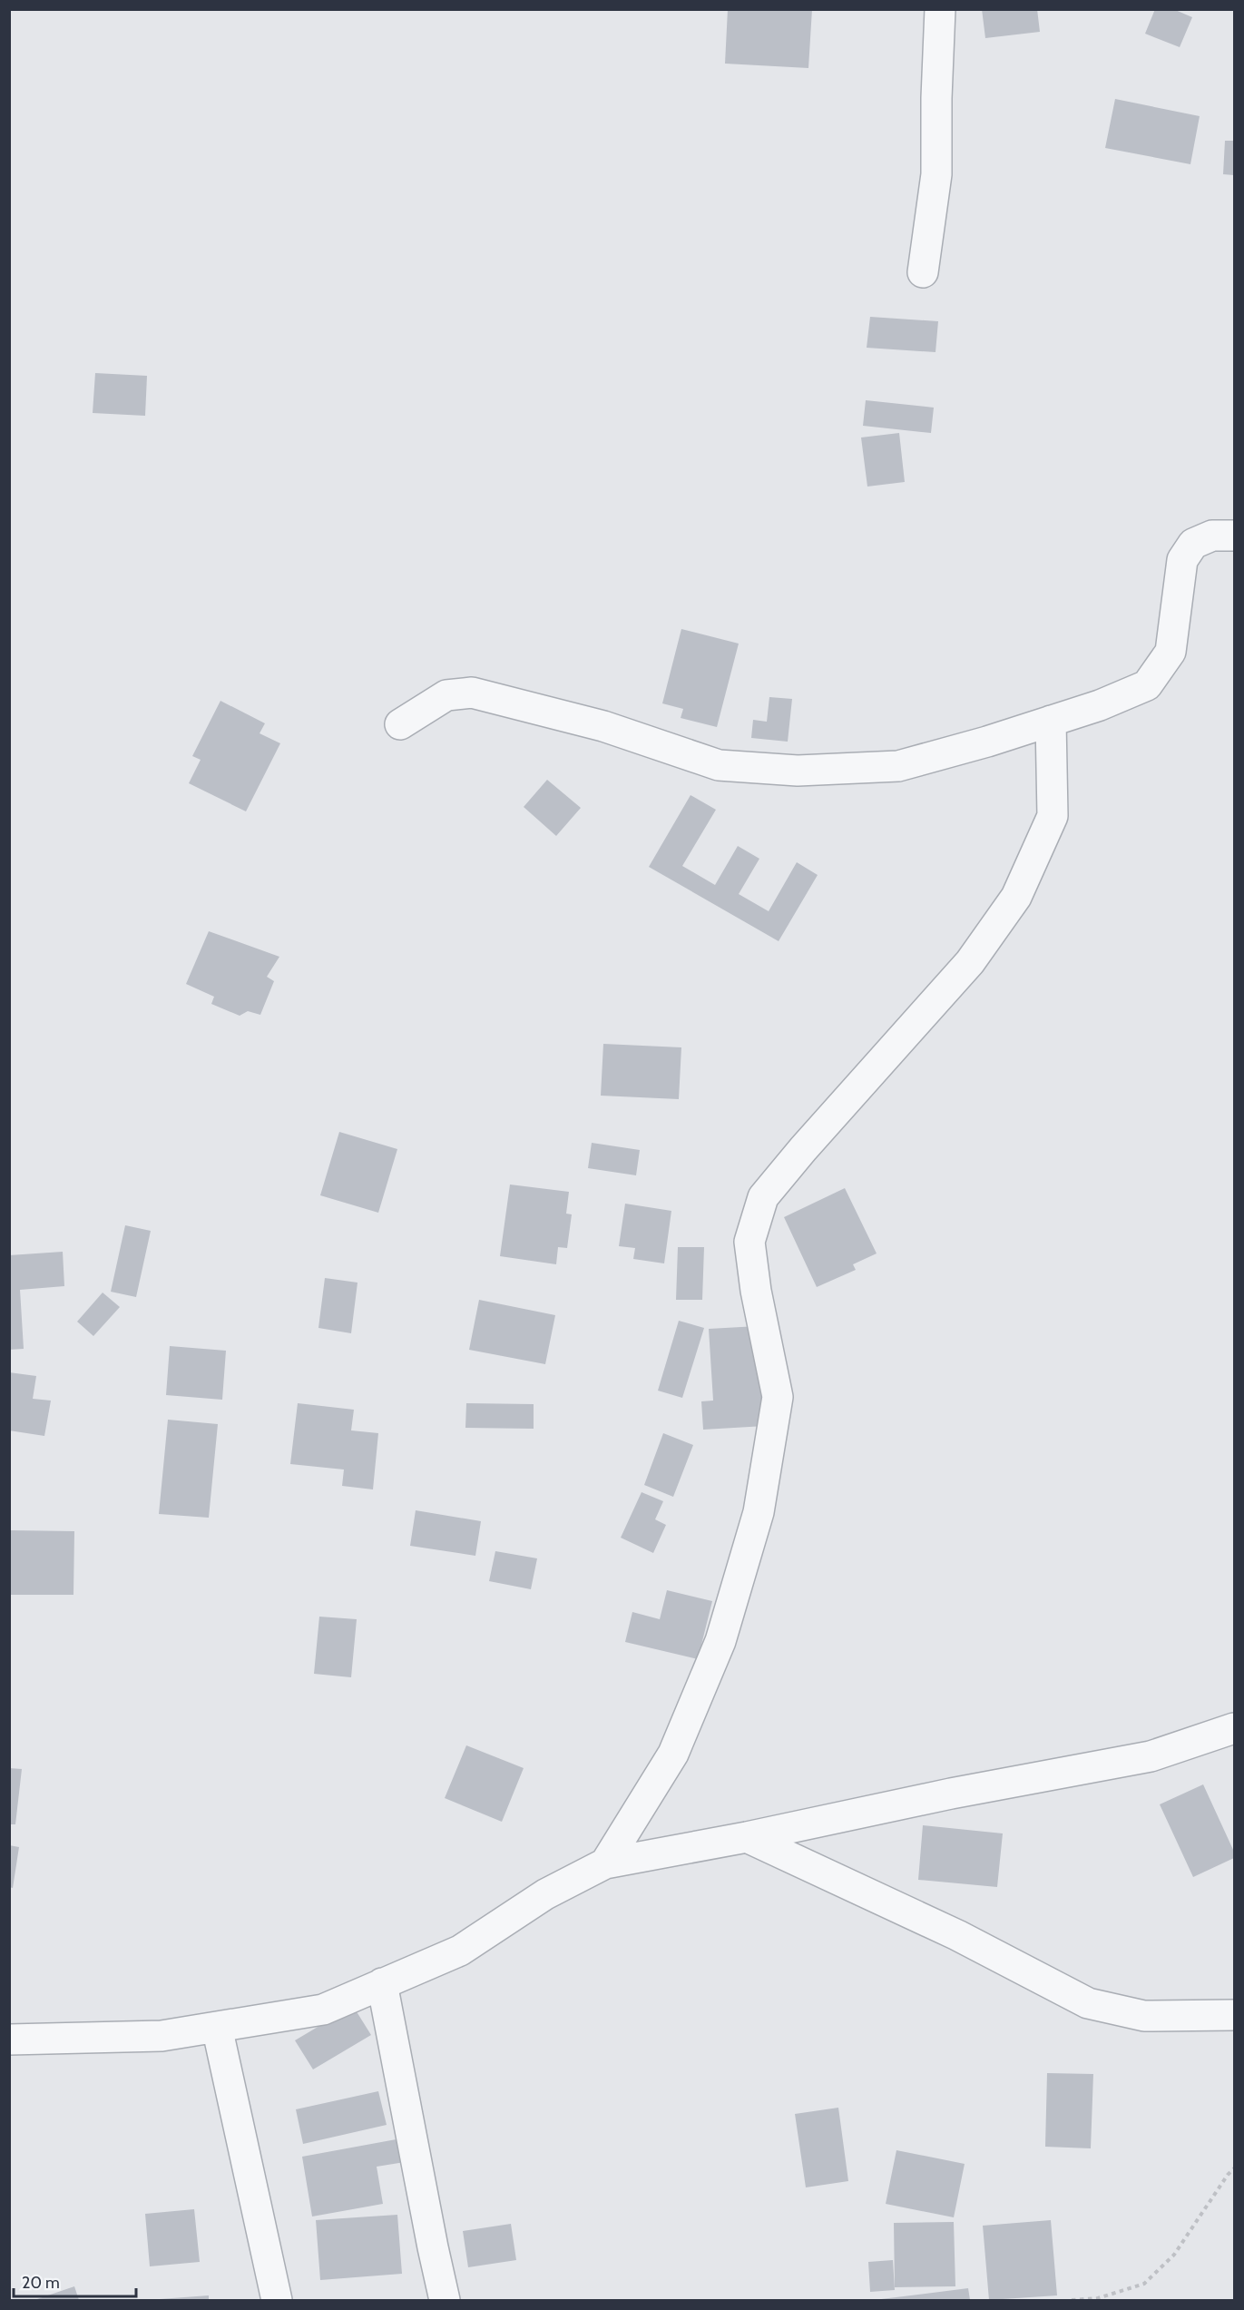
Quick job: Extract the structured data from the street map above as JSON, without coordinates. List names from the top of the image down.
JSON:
{
  "scale_bar": "20 m"
}
